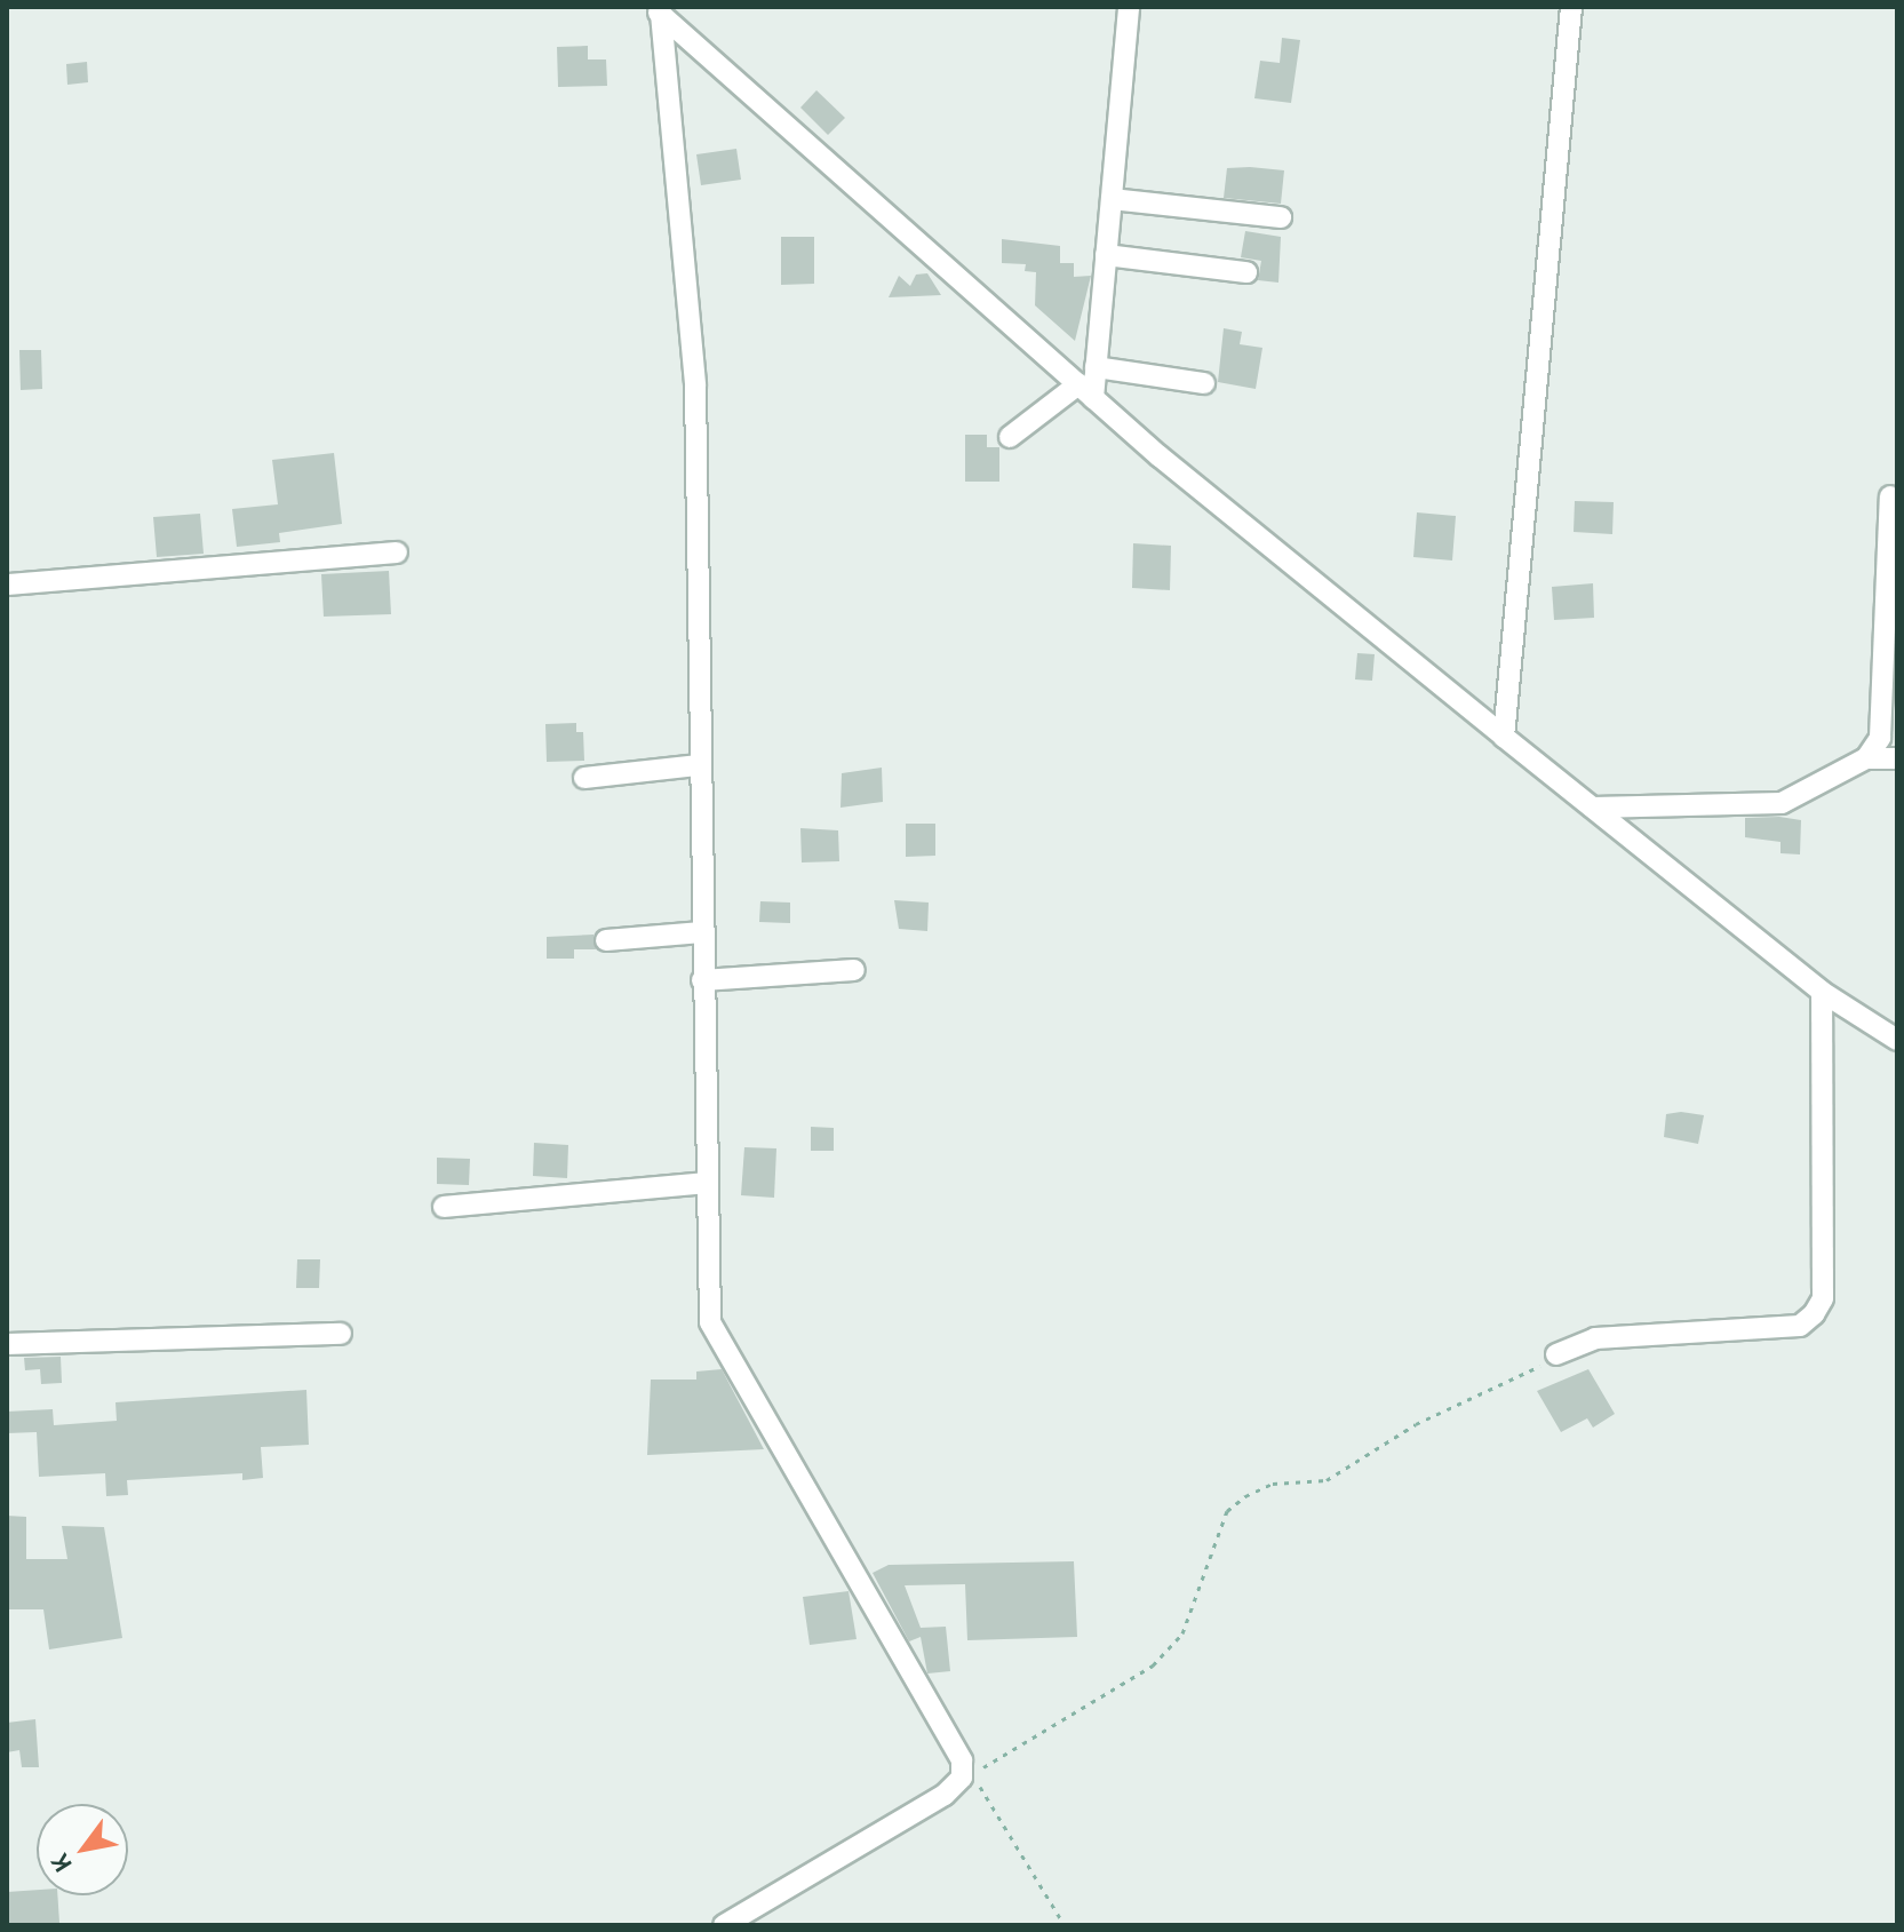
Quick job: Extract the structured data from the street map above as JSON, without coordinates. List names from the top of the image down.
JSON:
{
  "north": "bottom left"
}
